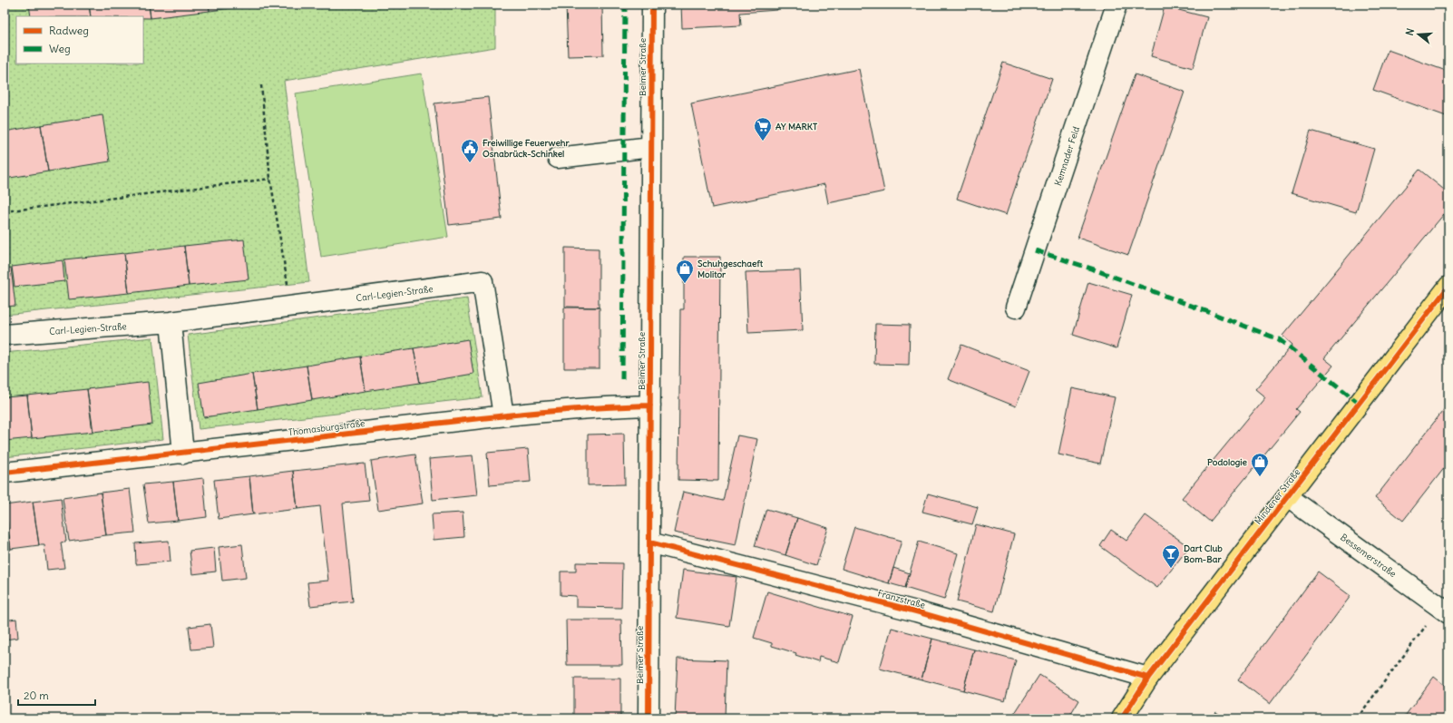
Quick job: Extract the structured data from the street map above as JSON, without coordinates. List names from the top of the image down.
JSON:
{
  "streets": {
    "main road": ["Mindener Straße"],
    "street": [
      "Belmer Straße",
      "Kemnader Feld",
      "Carl-Legien-Straße",
      "Thomasburgstraße",
      "Bessemerstraße",
      "Franzstraße"
    ]
  },
  "crossings": [
    ["Belmer Straße", "Thomasburgstraße"],
    ["Belmer Straße", "Franzstraße"],
    ["Carl-Legien-Straße", "Thomasburgstraße"],
    ["Mindener Straße", "Bessemerstraße"],
    ["Mindener Straße", "Franzstraße"]
  ],
  "places": {
    "supermarket": ["AY MARKT"],
    "public building": ["Freiwillige Feuerwehr Osnabrück-Schinkel"],
    "shop": ["Schuhgeschaeft Molitor", "Podologie"],
    "bar": ["Dart Club Bom-Bar"]
  },
  "legend": ["Radweg", "Weg"],
  "scale_bar": "20 m",
  "north": "left"
}
